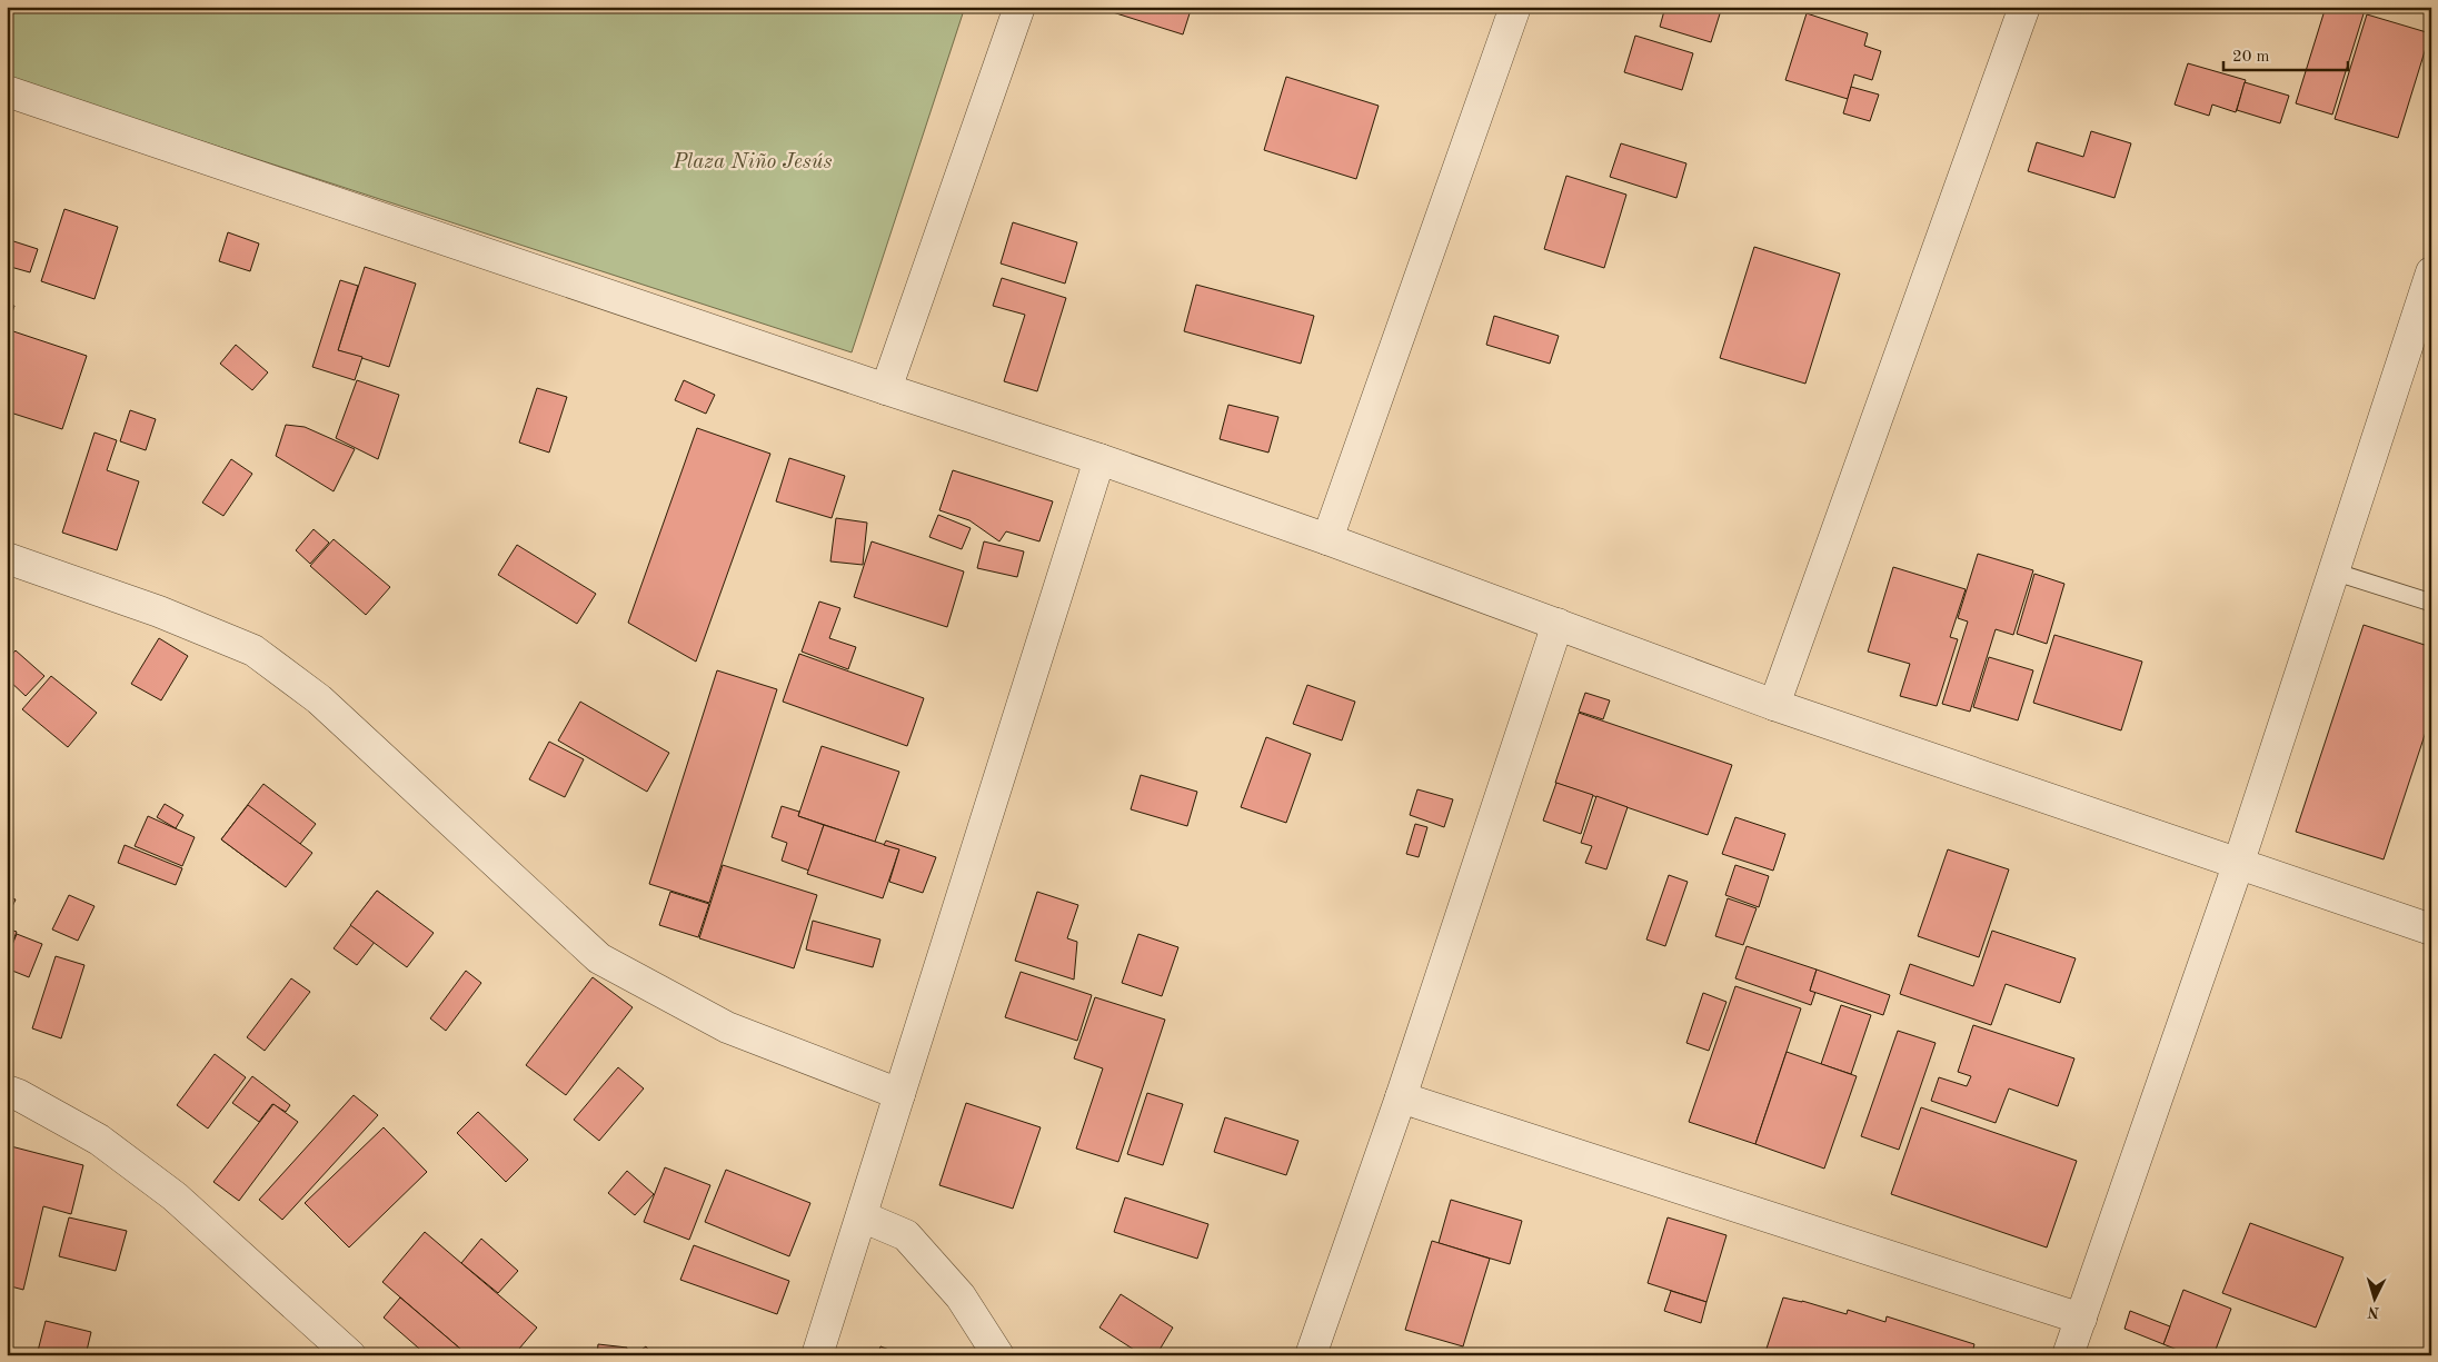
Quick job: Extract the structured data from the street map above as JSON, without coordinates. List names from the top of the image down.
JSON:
{
  "parks": ["Plaza Niño Jesús"],
  "scale_bar": "20 m",
  "north": "bottom"
}
